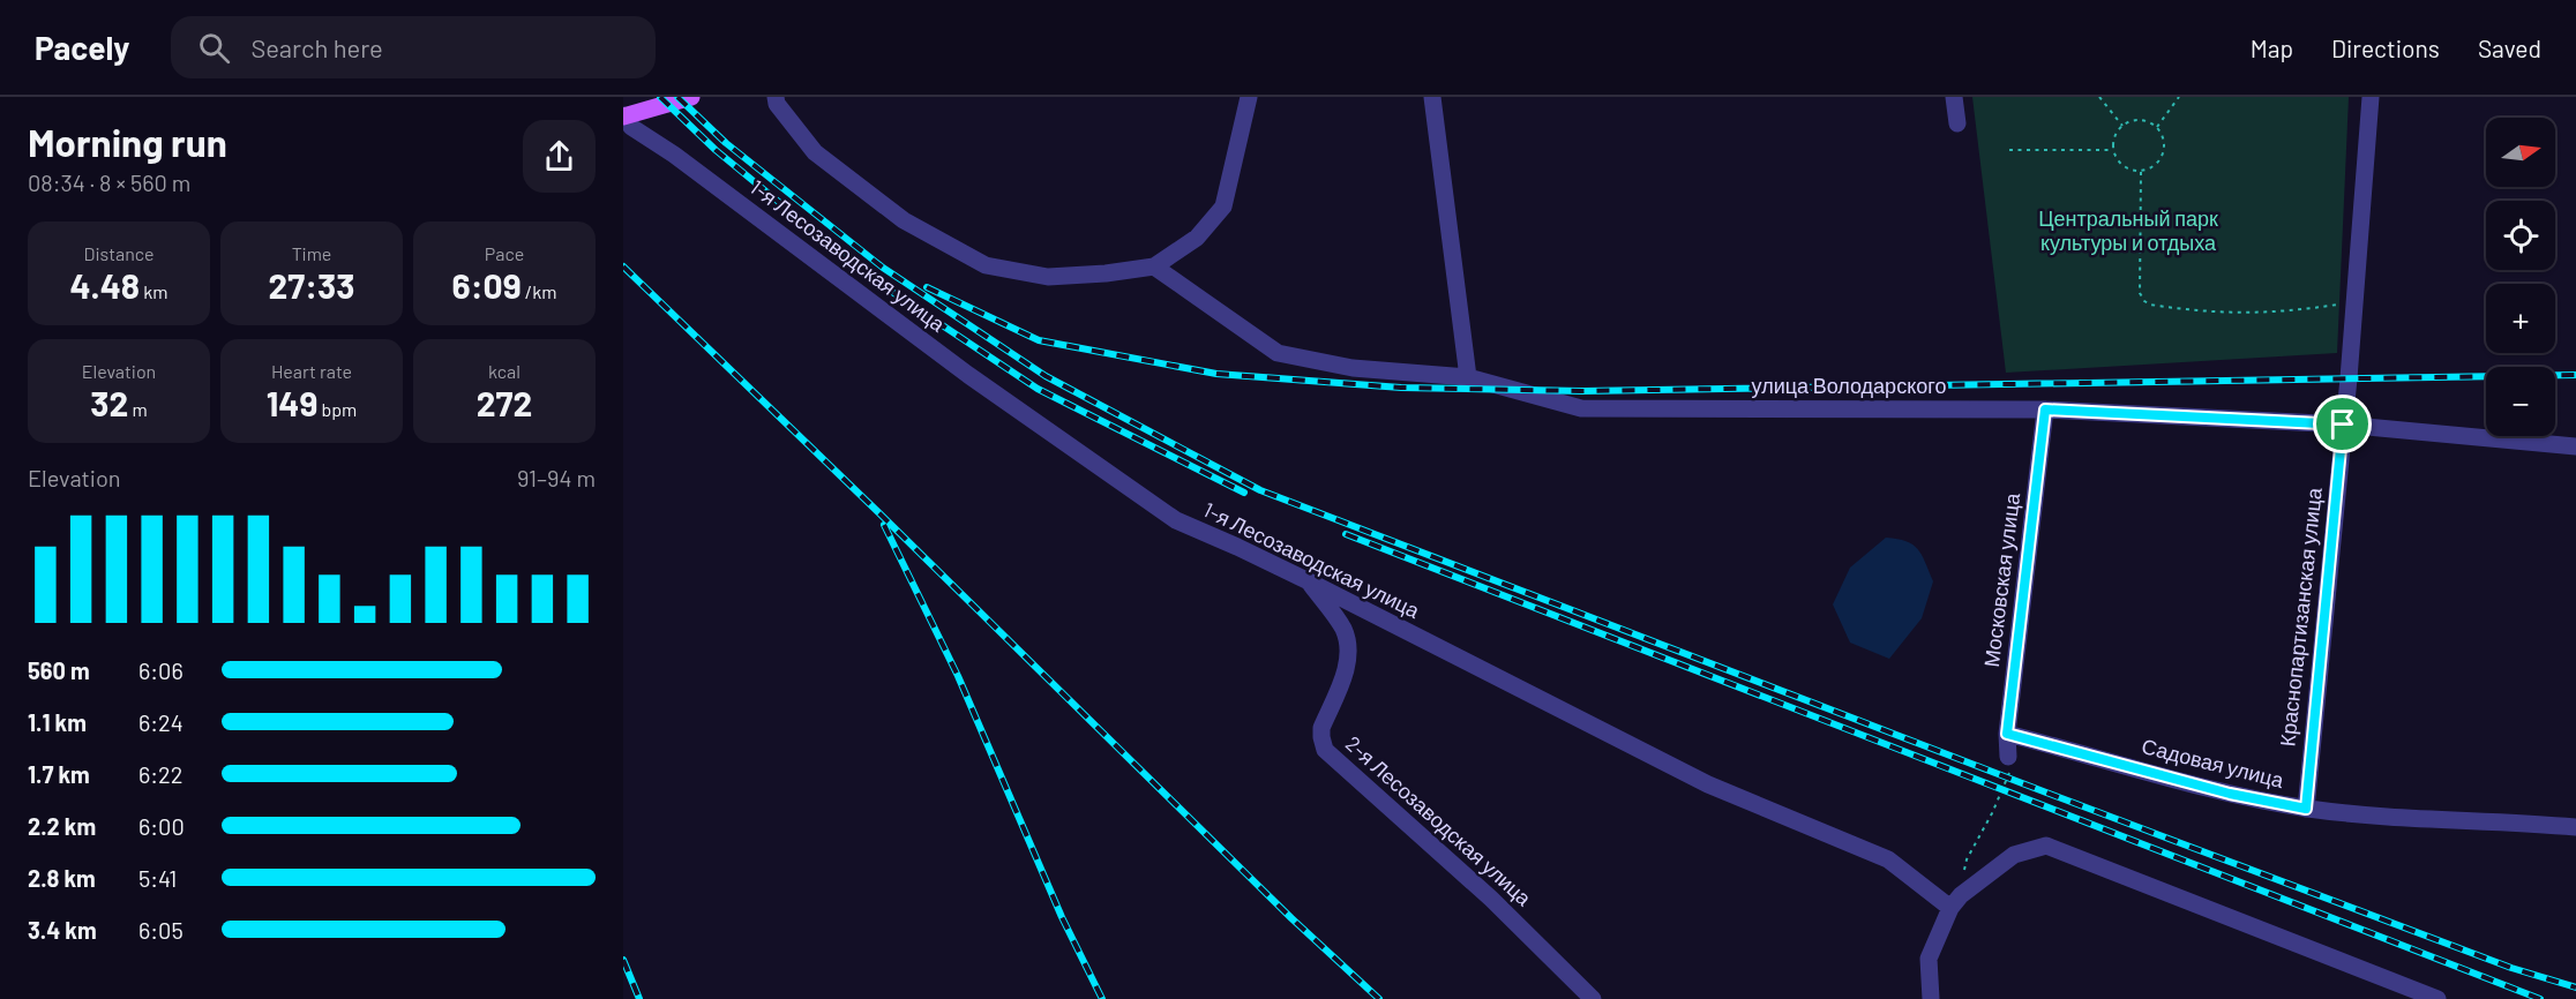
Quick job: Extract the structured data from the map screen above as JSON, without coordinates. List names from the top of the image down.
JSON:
{
  "streets": {
    "street": [
      "1-я Лесозаводская улица",
      "улица Володарского",
      "Московская улица",
      "Краснопартизанская улица",
      "Садовая улица",
      "2-я Лесозаводская улица"
    ]
  },
  "crossings": [
    ["1-я Лесозаводская улица", "2-я Лесозаводская улица"],
    ["улица Володарского", "Московская улица"],
    ["улица Володарского", "Краснопартизанская улица"],
    ["Московская улица", "Садовая улица"],
    ["Краснопартизанская улица", "Садовая улица"]
  ],
  "parks": ["Центральный парк культуры и отдыха"],
  "north": "right",
  "page": {
    "header": "Pacely",
    "search": "Search here",
    "nav": ["Map", "Directions", "Saved"],
    "heading": ["Morning run", "08:34 · 8 × 560 m"],
    "map_buttons": ["+", "−"],
    "stats": [
      ["Distance", "4.48 km"],
      ["Time", "27:33"],
      ["Pace", "6:09 /km"],
      ["Elevation", "32 m"],
      ["Heart rate", "149 bpm"],
      ["kcal", "272"]
    ],
    "chart": ["Elevation", "91–94 m"],
    "list": [
      {
        "name": "560 m",
        "note": "6:06"
      },
      {
        "name": "1.1 km",
        "note": "6:24"
      },
      {
        "name": "1.7 km",
        "note": "6:22"
      },
      {
        "name": "2.2 km",
        "note": "6:00"
      },
      {
        "name": "2.8 km",
        "note": "5:41"
      },
      {
        "name": "3.4 km",
        "note": "6:05"
      }
    ]
  }
}
